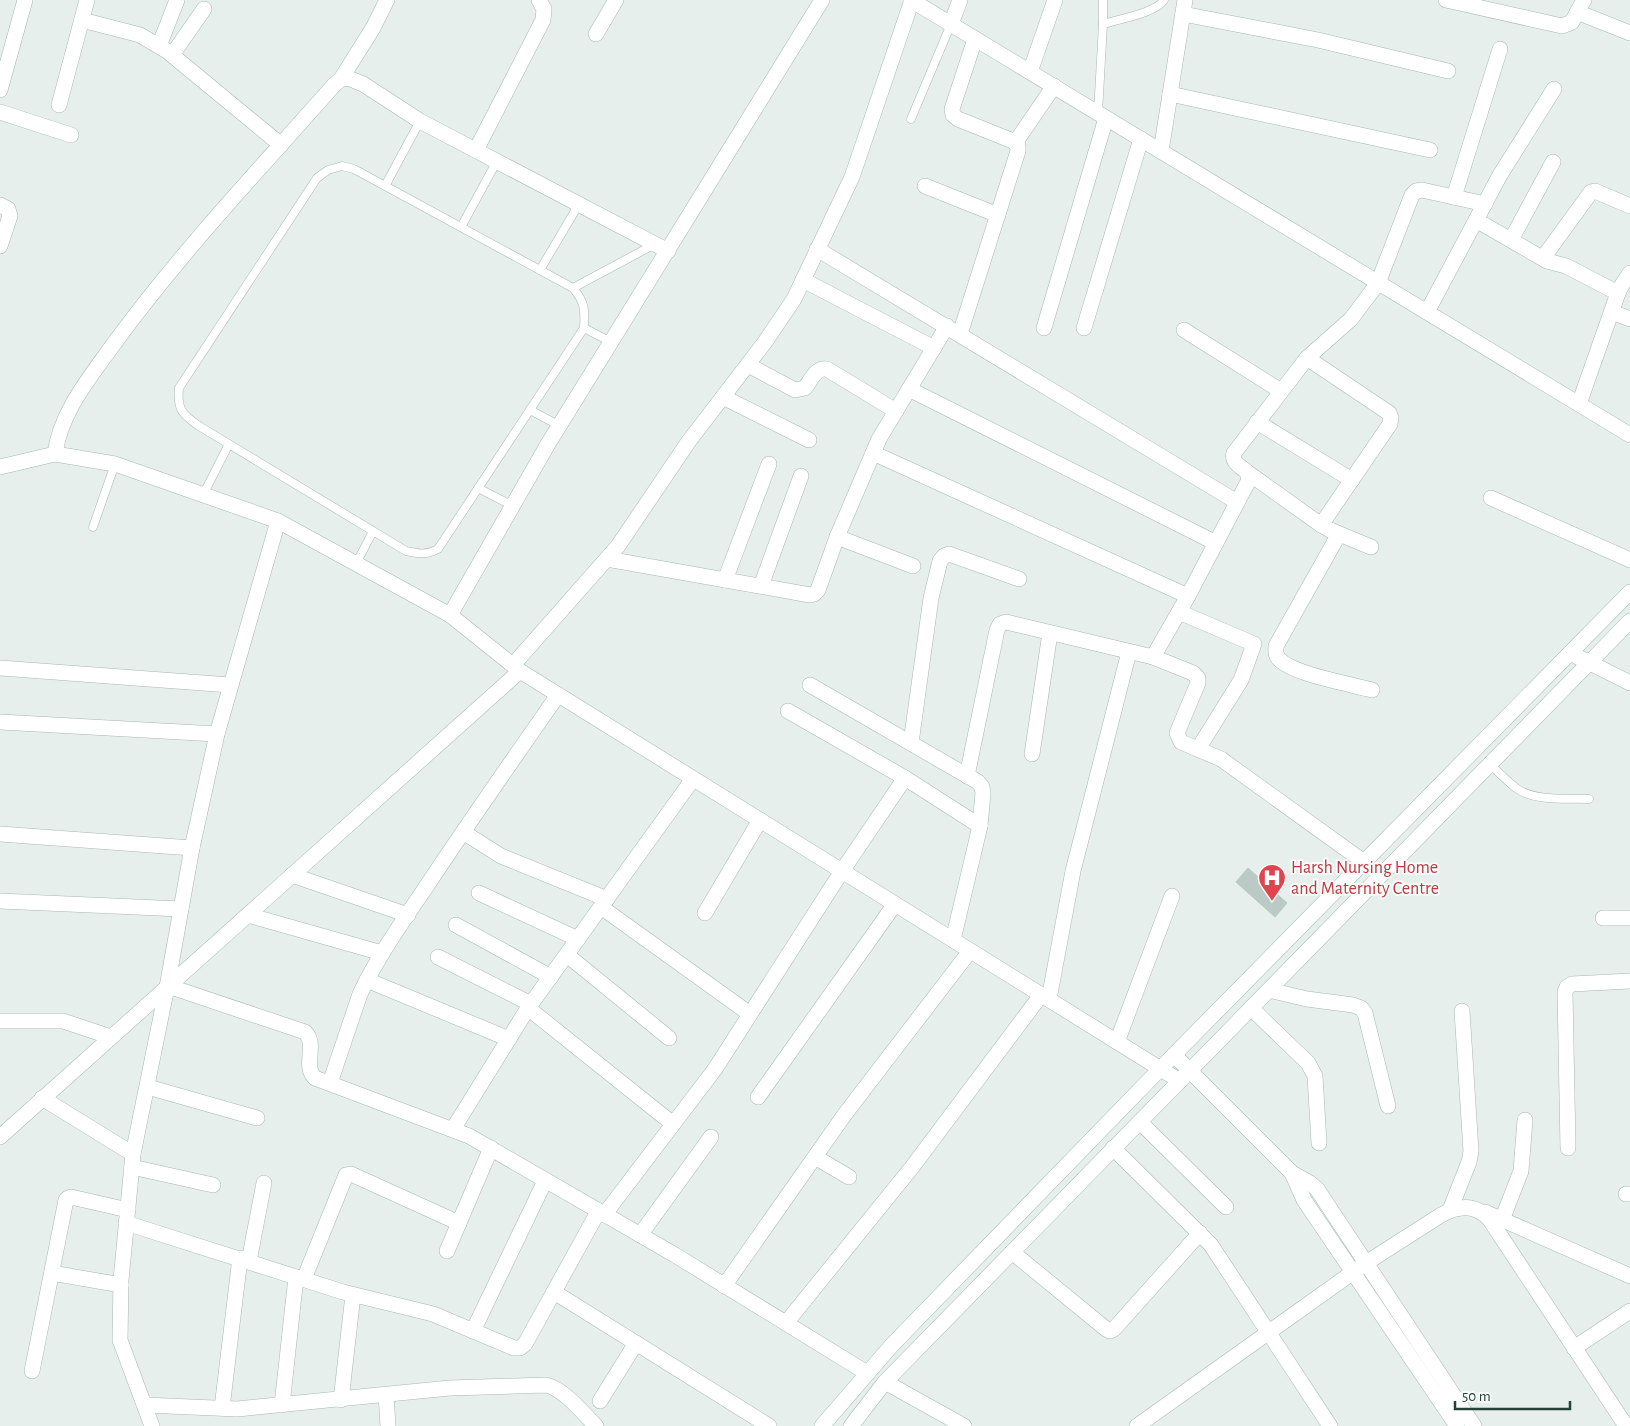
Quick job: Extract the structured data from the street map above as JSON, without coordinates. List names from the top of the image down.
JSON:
{
  "places": {
    "hospital": ["Harsh Nursing Home and Maternity Centre"]
  },
  "scale_bar": "50 m"
}
